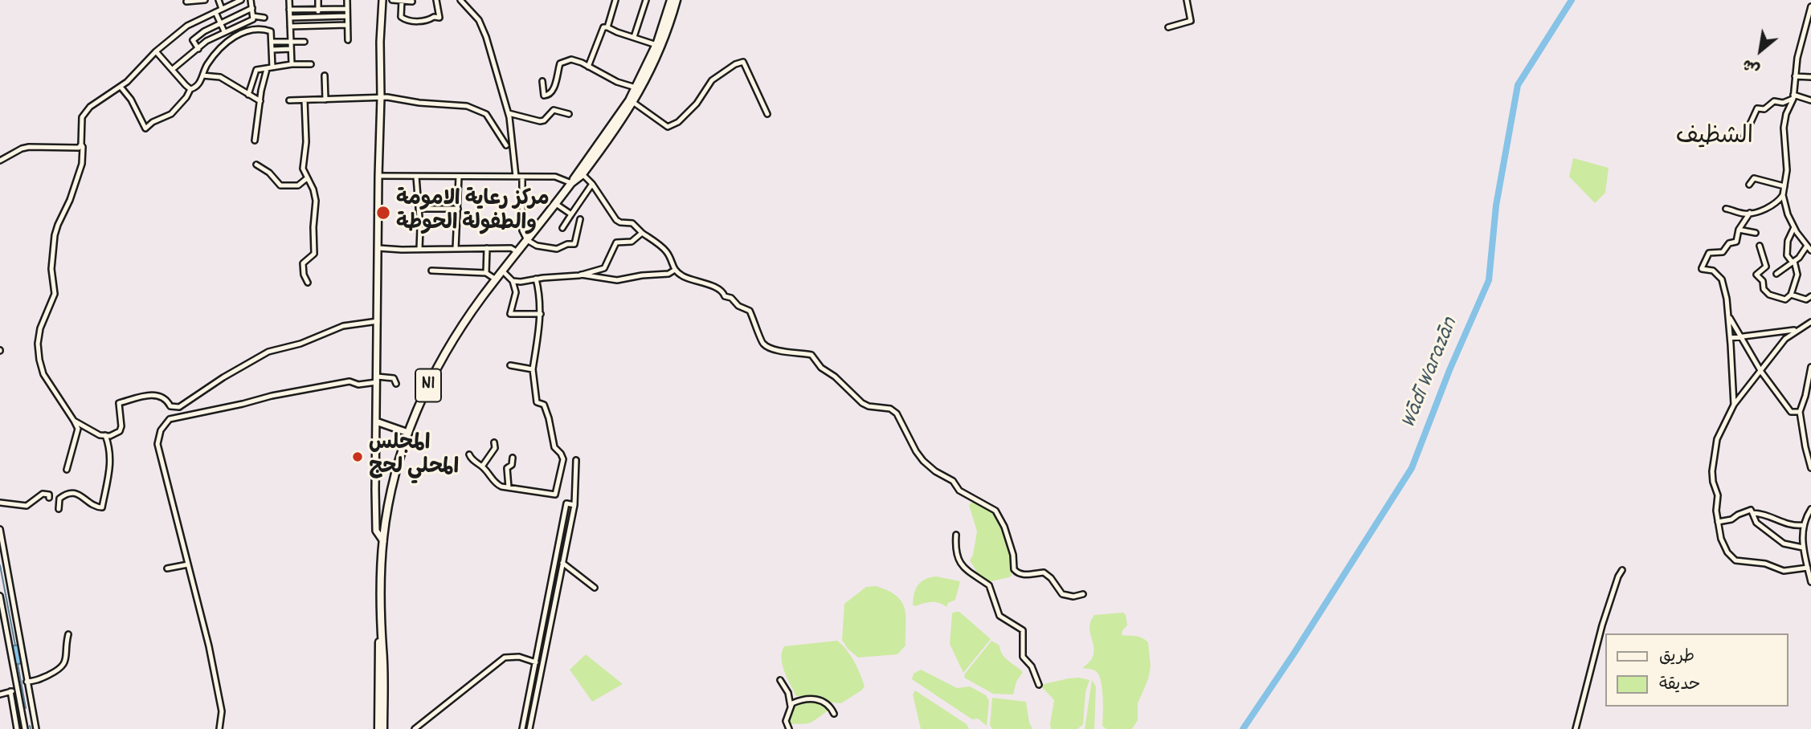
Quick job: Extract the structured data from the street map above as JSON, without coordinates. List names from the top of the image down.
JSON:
{
  "streets": {
    "highway": ["N1"]
  },
  "districts": ["الشظيف"],
  "water": ["Wādī Warazān"],
  "places": ["مركز رعاية الامومة والطفولة الحوطة", "المجلس المحلي لحج"],
  "legend": ["طريق", "حديقة"],
  "north": "bottom left"
}
